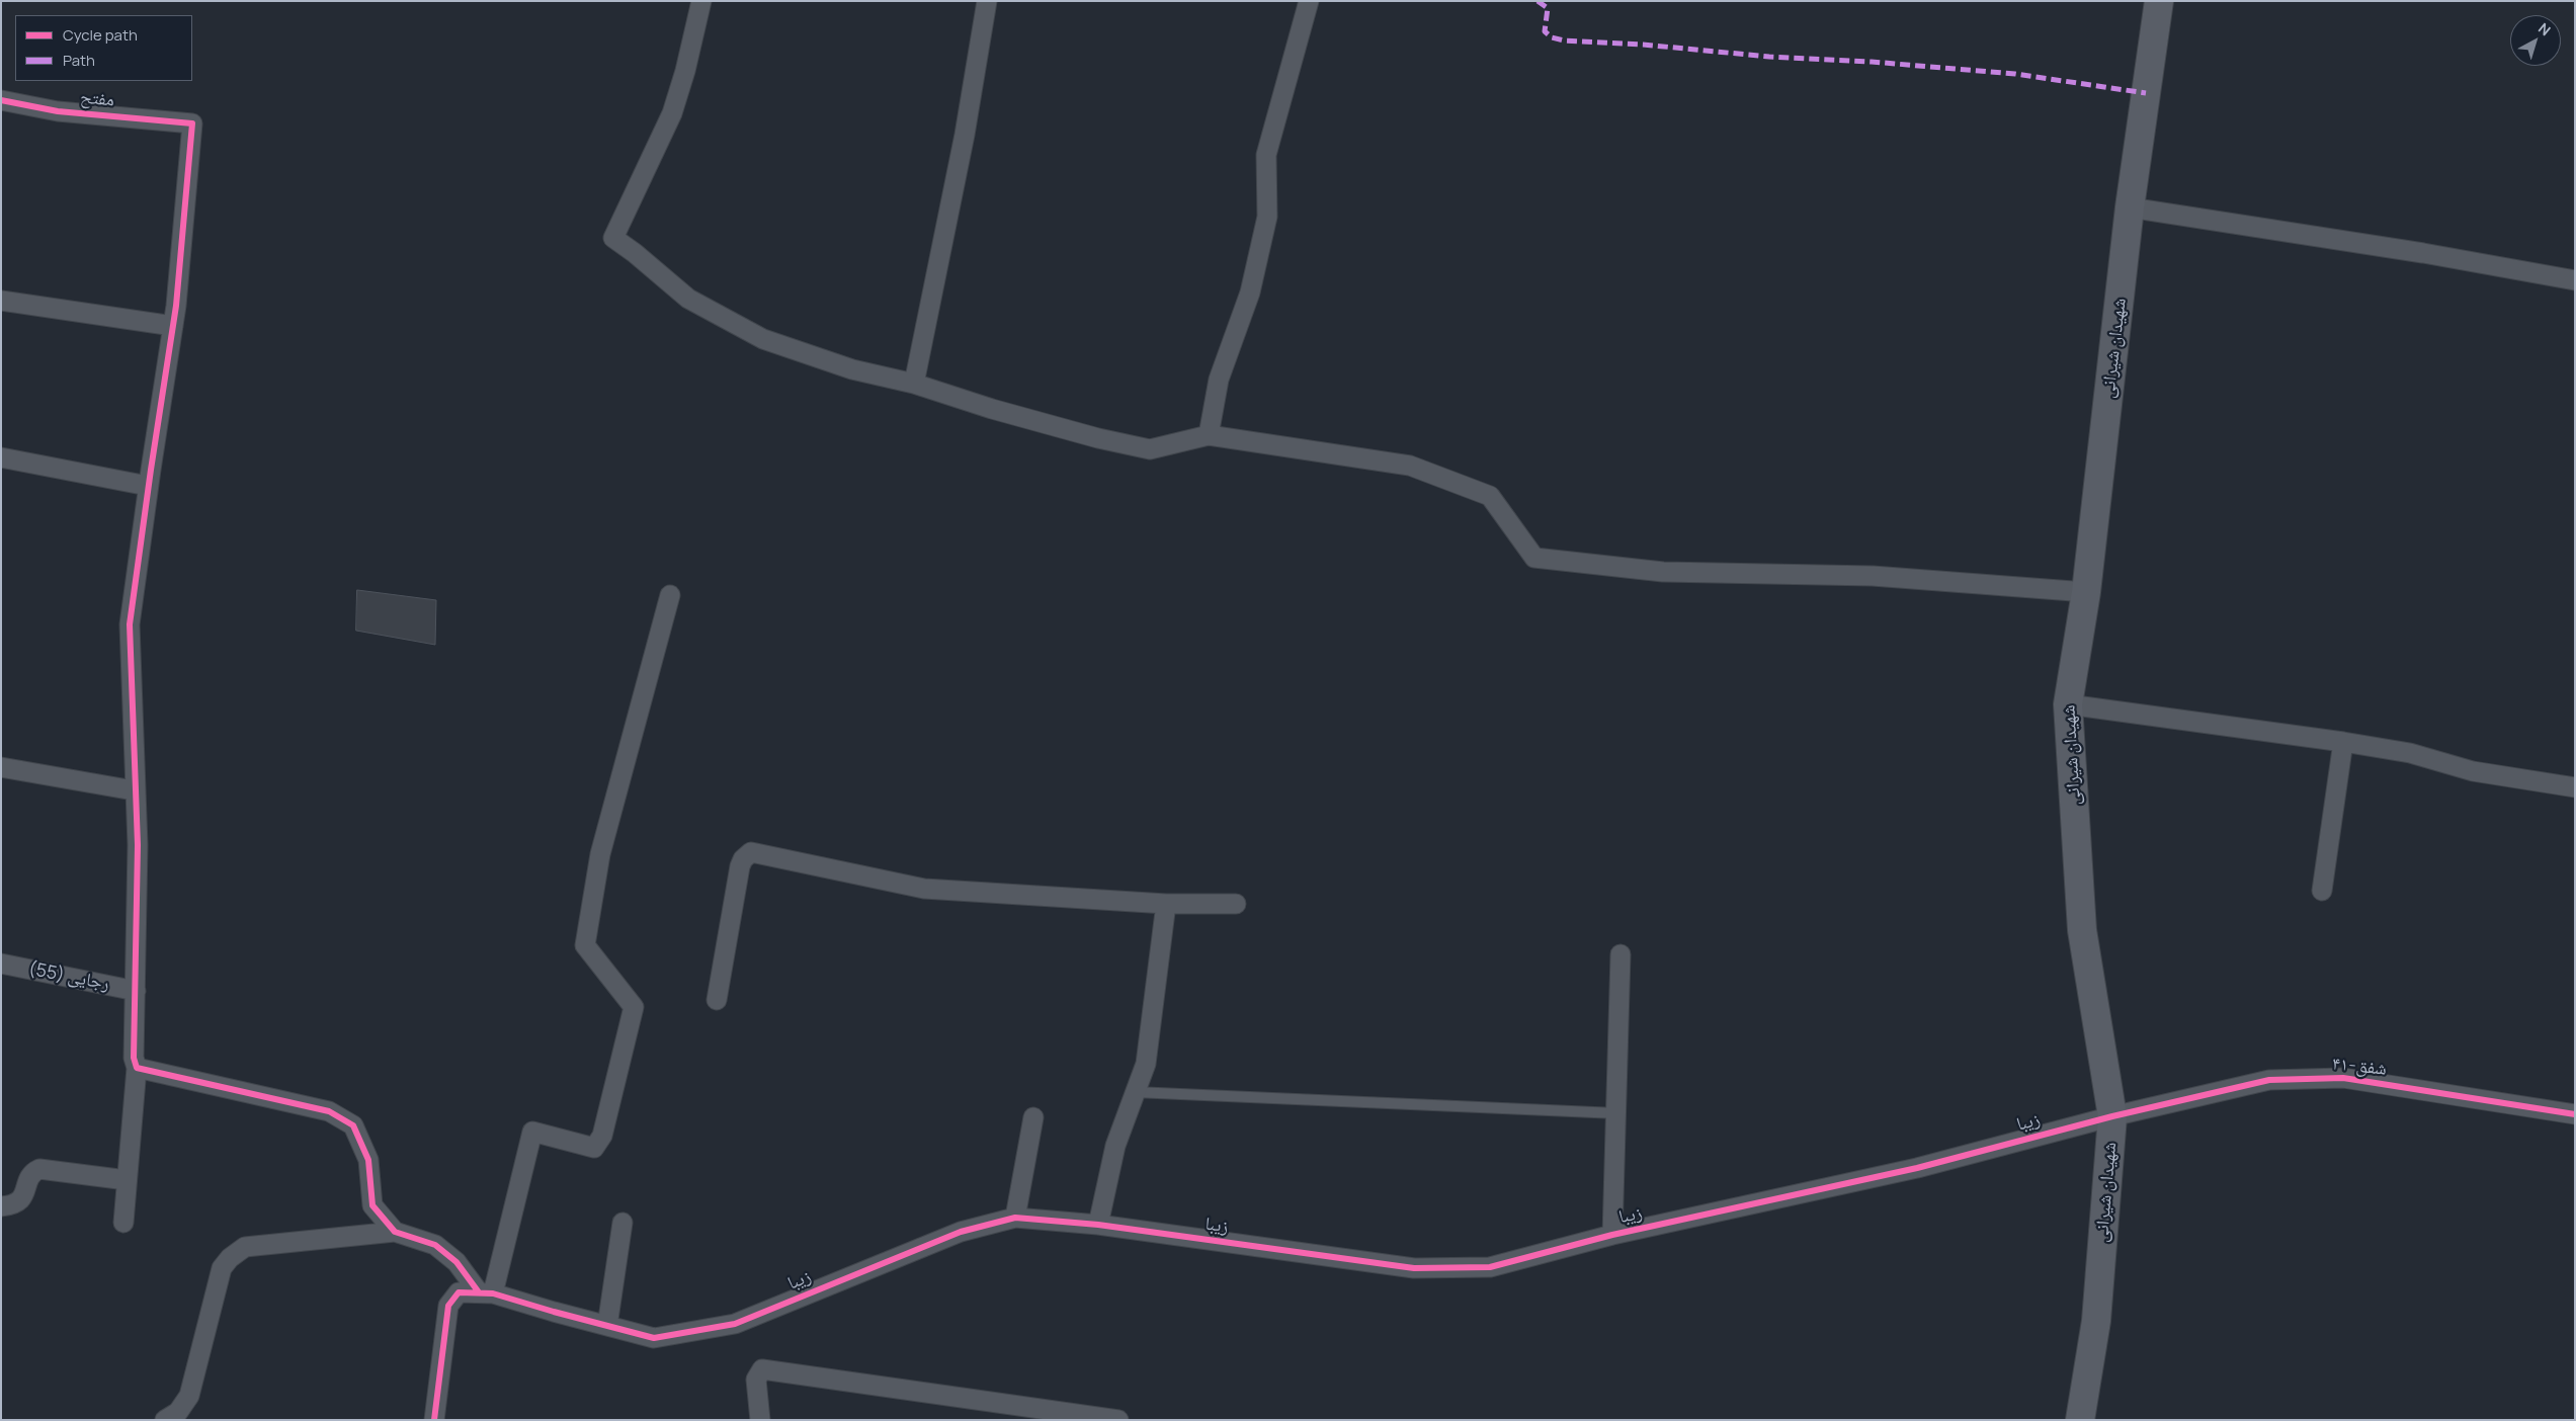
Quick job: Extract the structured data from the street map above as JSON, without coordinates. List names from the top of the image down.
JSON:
{
  "streets": {
    "street": [
      "مفتح",
      "شهیدان شیرانی",
      "رجایی (55)",
      "شفق-۴۱",
      "زیبا"
    ]
  },
  "crossings": [
    ["شهیدان شیرانی", "شفق-۴۱"],
    ["شهیدان شیرانی", "زیبا"],
    ["شفق-۴۱", "زیبا"]
  ],
  "legend": ["Cycle path", "Path"],
  "north": "top right"
}
